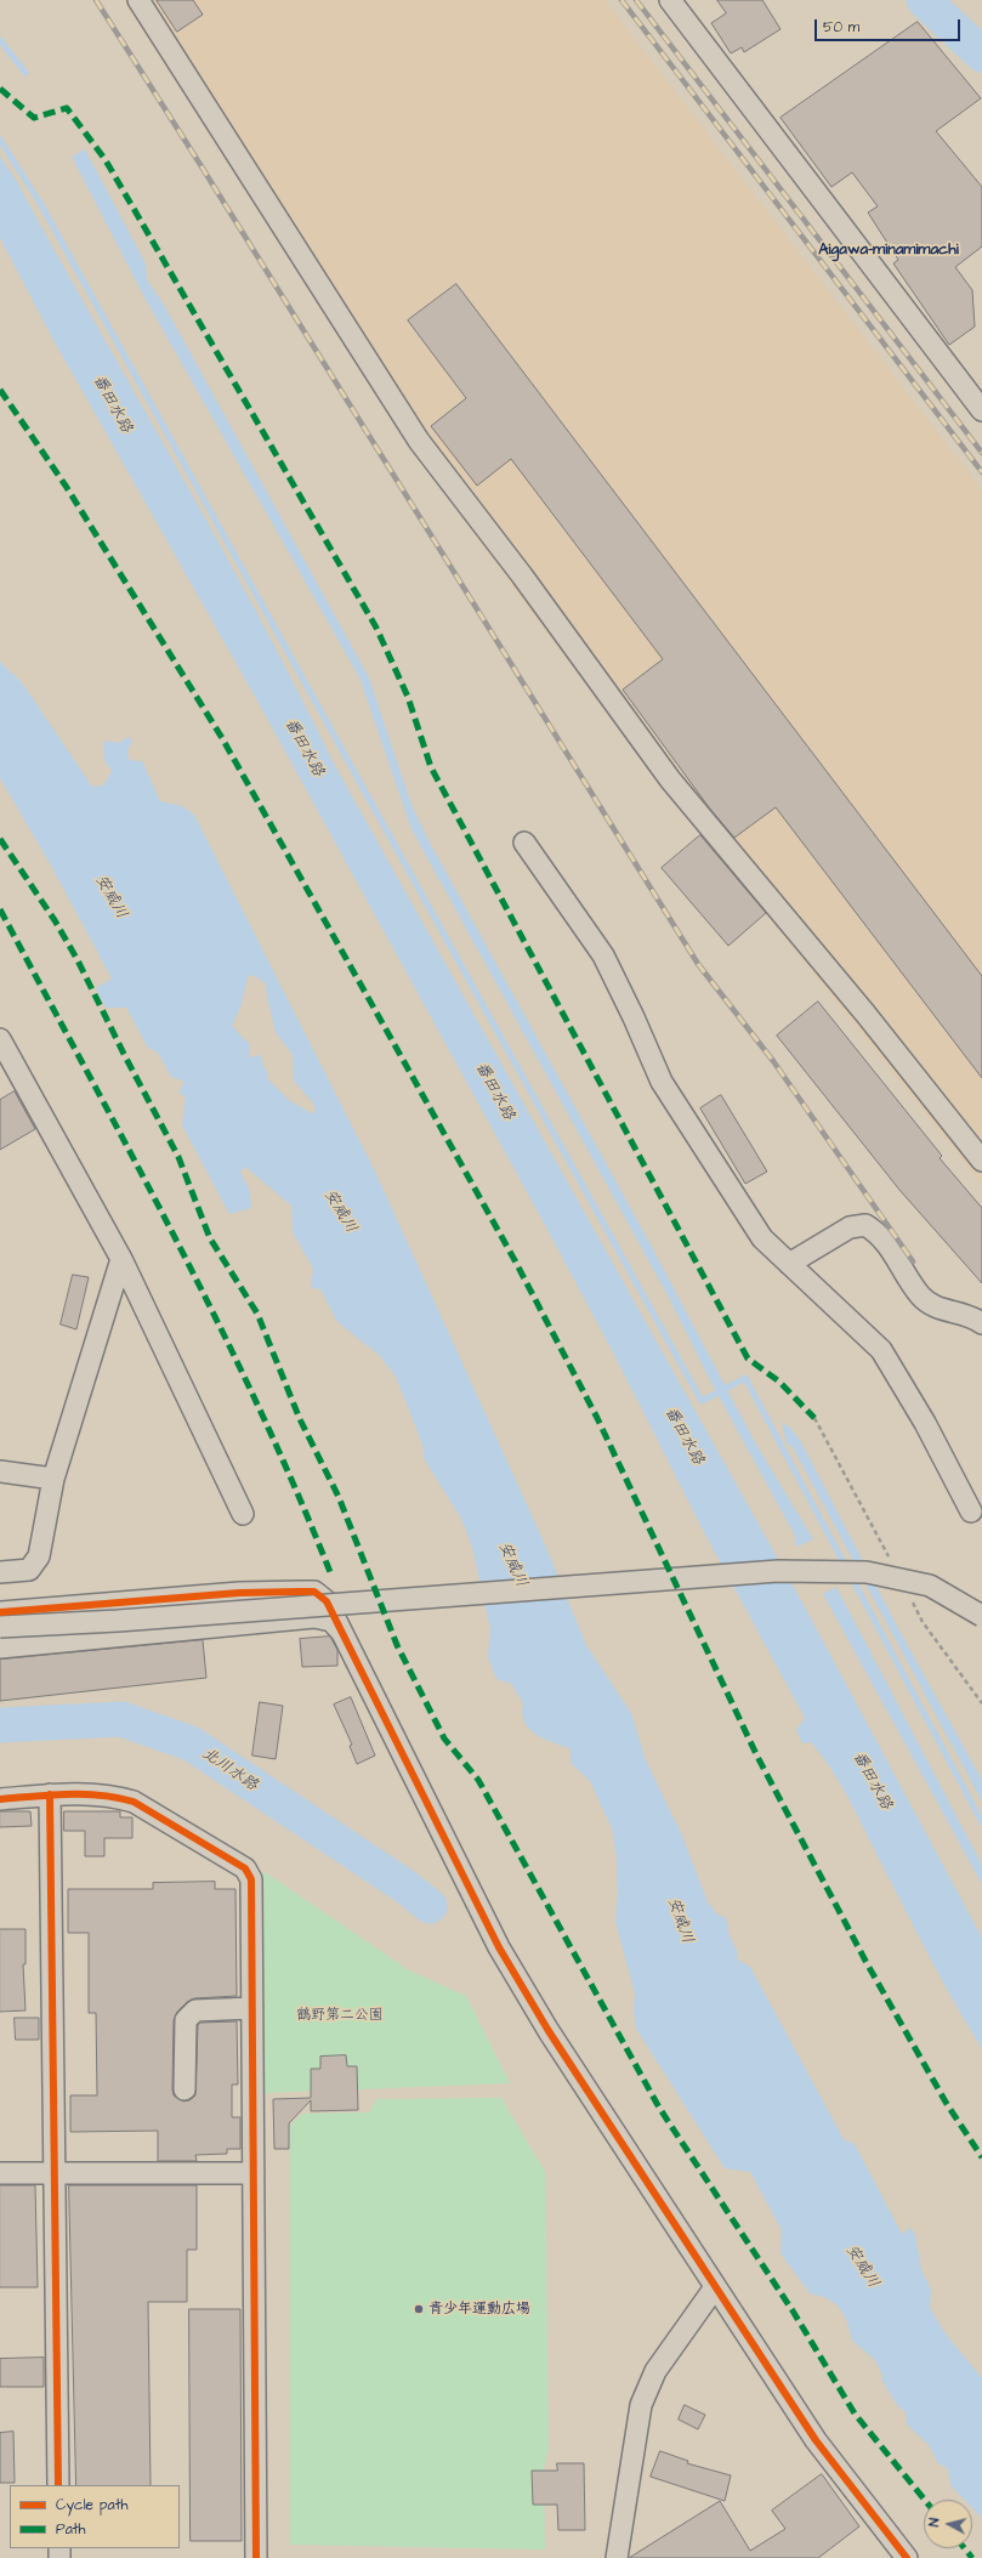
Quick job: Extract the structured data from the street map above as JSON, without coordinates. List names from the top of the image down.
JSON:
{
  "districts": ["Aigawa-minamimachi"],
  "water": ["番田水路", "安威川", "北川水路"],
  "parks": ["鶴野第二公園"],
  "places": ["青少年運動広場"],
  "legend": ["Cycle path", "Path"],
  "scale_bar": "50 m",
  "north": "left"
}
